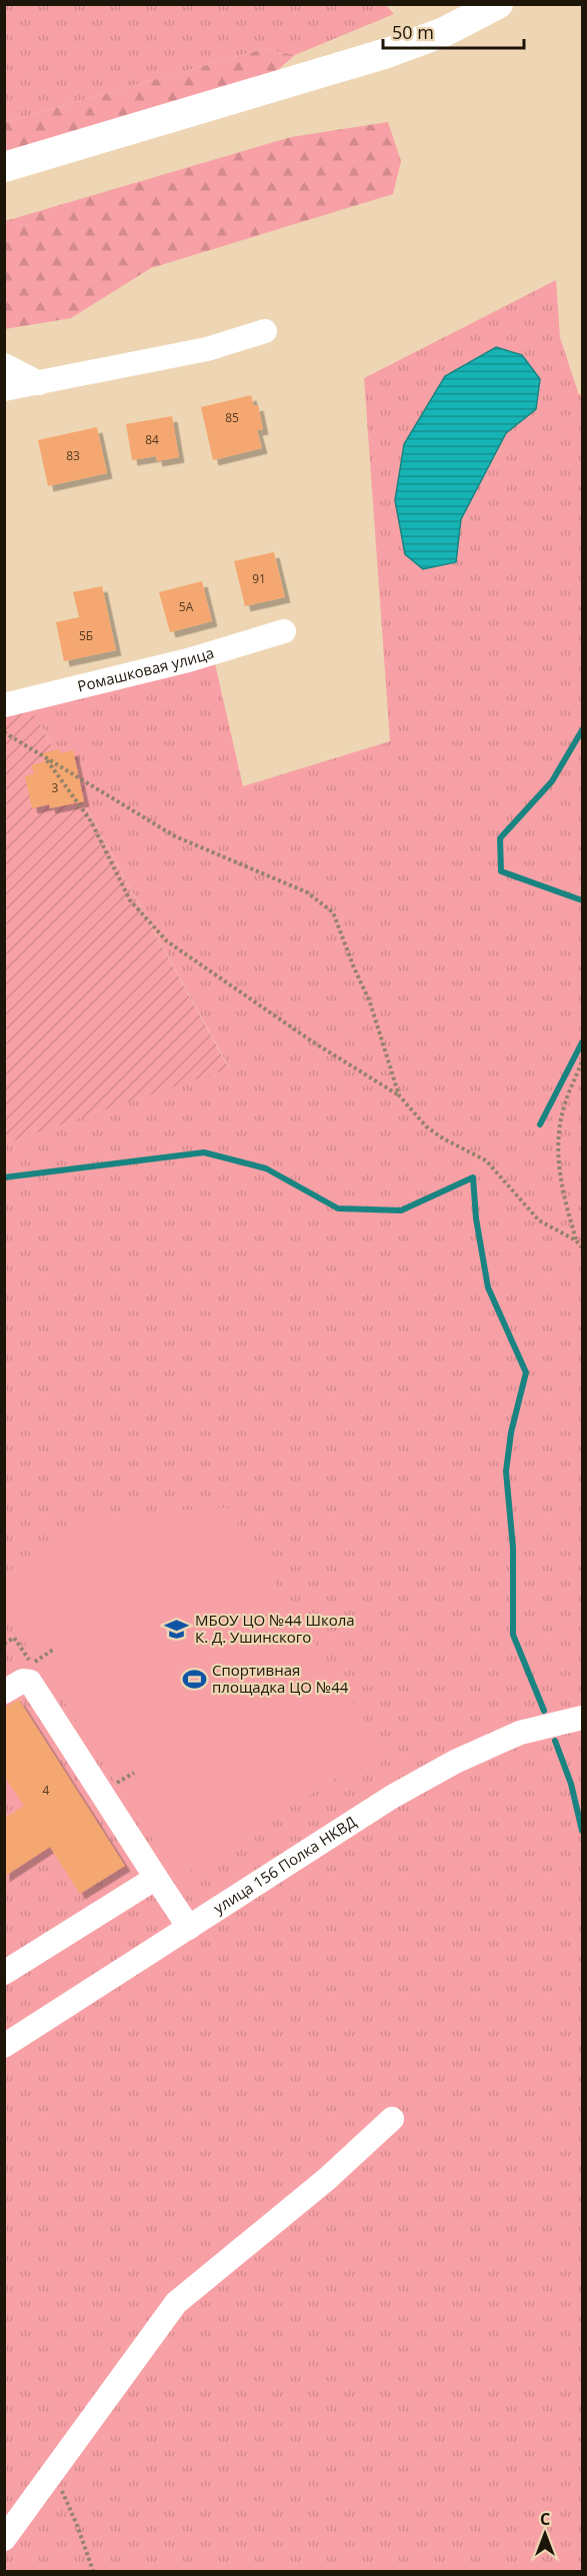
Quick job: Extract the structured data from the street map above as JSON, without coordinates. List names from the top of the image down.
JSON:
{
  "streets": {
    "street": ["Ромашковая улица", "улица 156 Полка НКВД"]
  },
  "places": {
    "school or university": ["МБОУ ЦО №44 Школа К. Д. Ушинского"],
    "sports": ["Спортивная площадка ЦО №44"]
  },
  "house_numbers": [
    "85",
    "84",
    "83",
    "91",
    "5А",
    "5Б",
    "3",
    "4"
  ],
  "scale_bar": "50 m",
  "north": "top"
}
